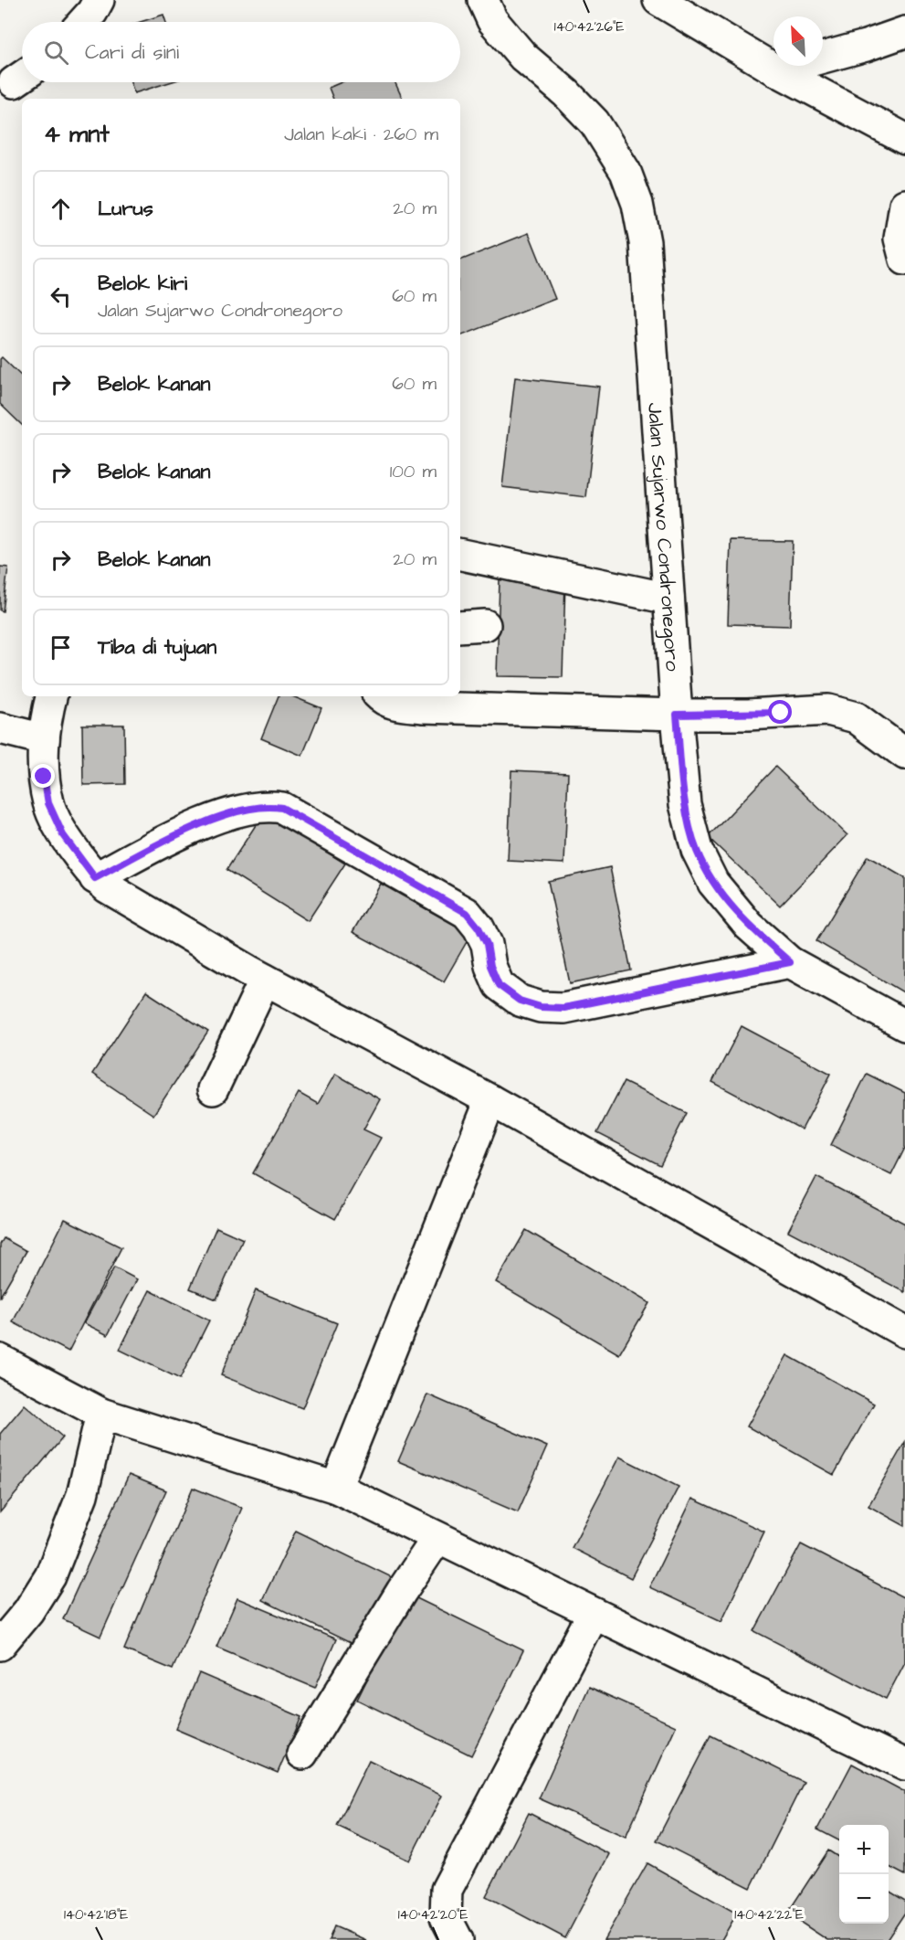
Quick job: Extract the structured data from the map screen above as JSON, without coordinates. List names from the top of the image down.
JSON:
{
  "streets": {
    "street": ["Jalan Sujarwo Condronegoro"]
  },
  "north": "top left",
  "page": {
    "search": "Cari di sini",
    "heading": ["4 mnt", "Jalan kaki · 260 m"],
    "list": [
      ["Lurus", "20 m"],
      ["Belok kiri", "Jalan Sujarwo Condronegoro", "60 m"],
      ["Belok kanan", "60 m"],
      ["Belok kanan", "100 m"],
      ["Belok kanan", "20 m"],
      "Tiba di tujuan"
    ],
    "map_buttons": ["+", "−"]
  },
  "coordinates": [
    "140°42'26\"E",
    "140°42'18\"E",
    "140°42'20\"E",
    "140°42'22\"E"
  ]
}
